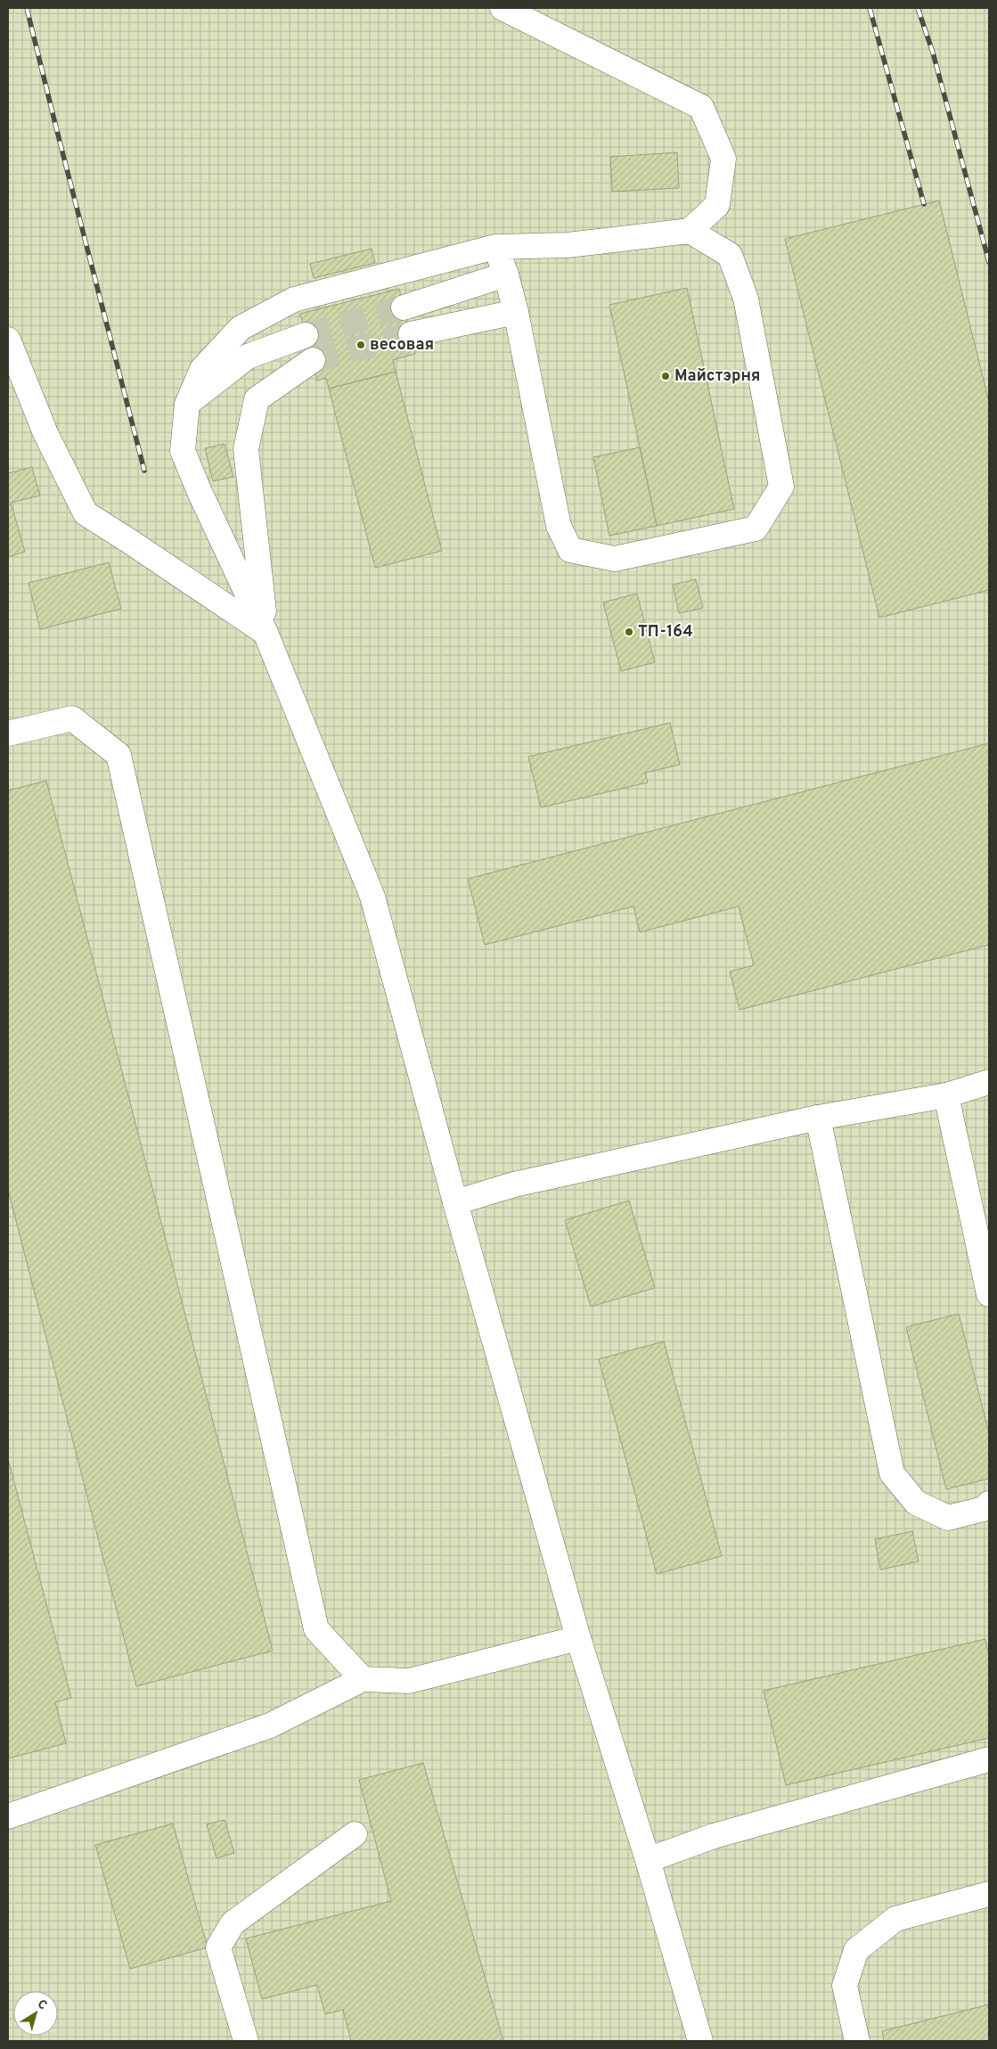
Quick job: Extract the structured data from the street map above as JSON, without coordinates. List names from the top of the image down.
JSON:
{
  "places": ["весовая", "Майстэрня", "ТП-164"],
  "north": "top right"
}
